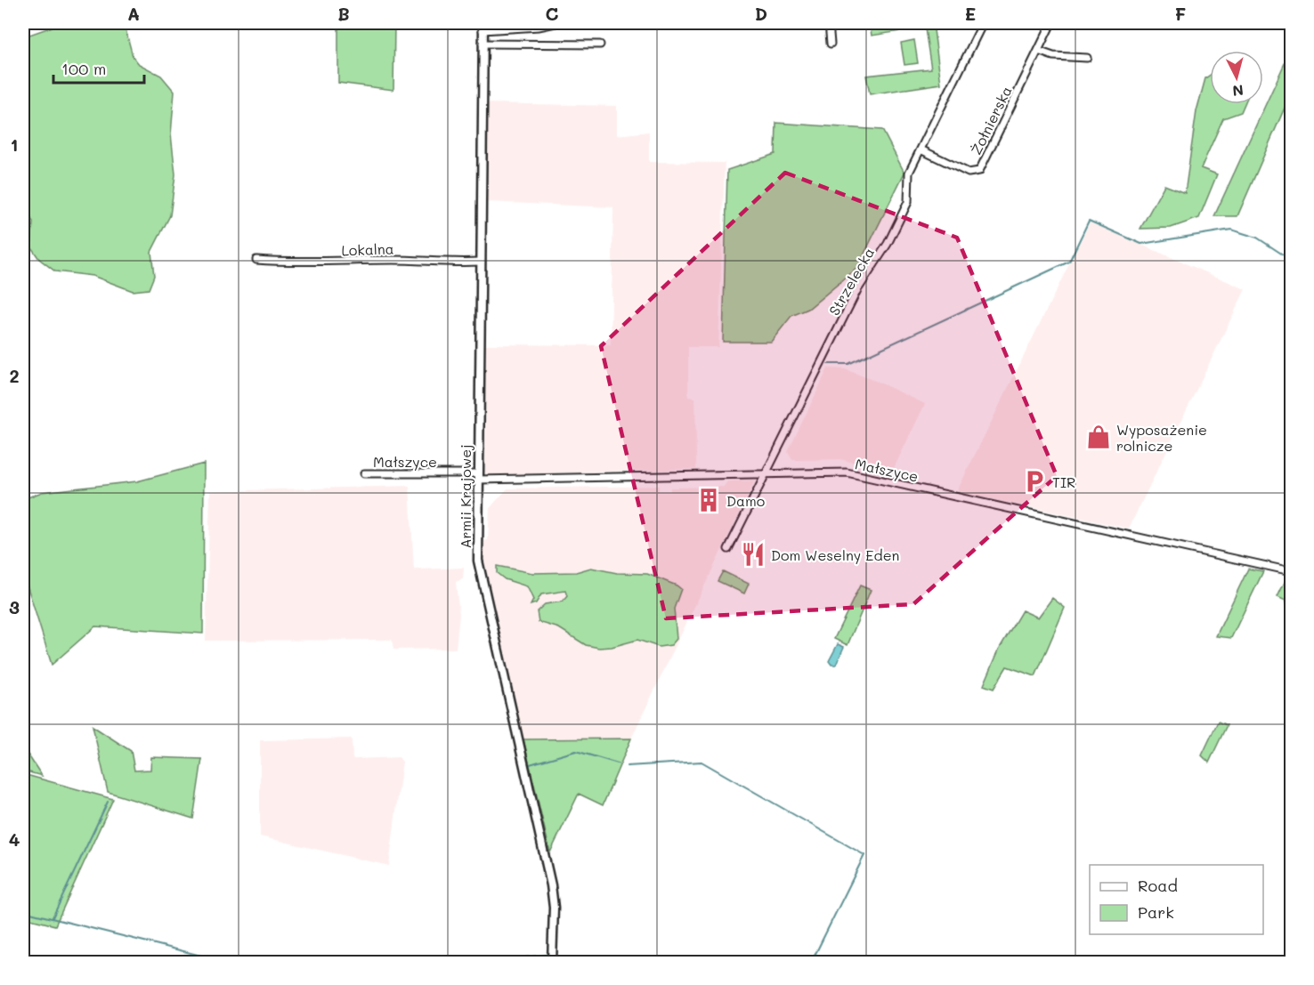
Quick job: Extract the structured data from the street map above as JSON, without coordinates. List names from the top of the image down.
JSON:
{
  "streets": {
    "street": [
      "Żołnierska",
      "Lokalna",
      "Strzelecka",
      "Małszyce",
      "Armii Krajowej"
    ]
  },
  "crossings": [
    ["Żołnierska", "Strzelecka"],
    ["Lokalna", "Armii Krajowej"],
    ["Strzelecka", "Małszyce"],
    ["Małszyce", "Armii Krajowej"]
  ],
  "places": {
    "shop": ["Wyposażenie rolnicze"],
    "parking": ["TIR"],
    "building": ["Damo"],
    "restaurant": ["Dom Weselny Eden"]
  },
  "legend": ["Road", "Park"],
  "scale_bar": "100 m",
  "north": "bottom",
  "grid": {
    "columns": [
      "A",
      "B",
      "C",
      "D",
      "E",
      "F"
    ],
    "rows": [
      "1",
      "2",
      "3",
      "4"
    ]
  }
}
